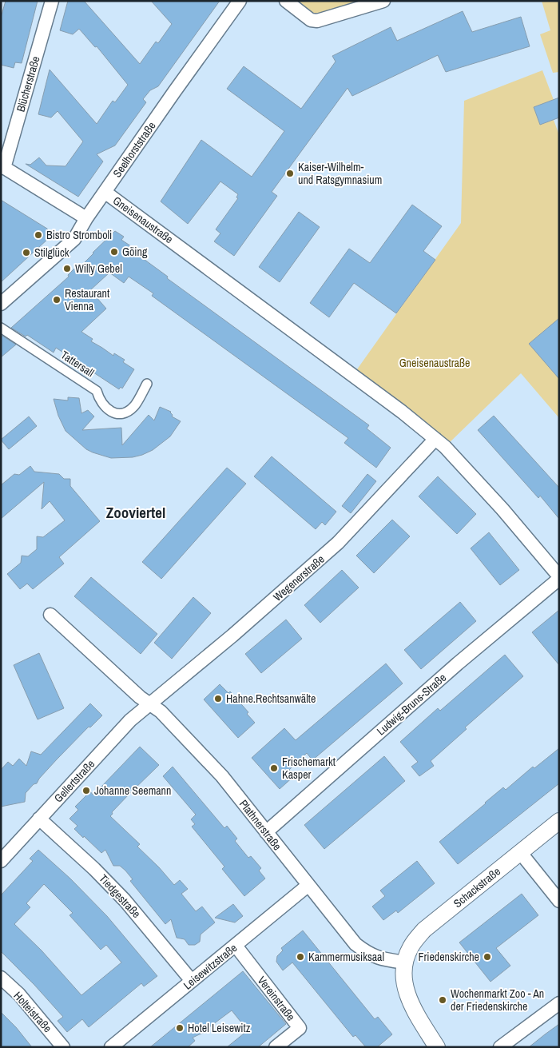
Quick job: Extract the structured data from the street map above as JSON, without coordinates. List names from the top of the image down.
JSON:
{
  "streets": {
    "street": [
      "Blücherstraße",
      "Seelhorststraße",
      "Gneisenaustraße",
      "Tattersall",
      "Wegenerstraße",
      "Ludwig-Bruns-Straße",
      "Gellertstraße",
      "Plathnerstraße",
      "Schackstraße",
      "Tiedgestraße",
      "Leisewitzstraße",
      "Vereinstraße",
      "Holteistraße"
    ]
  },
  "crossings": [
    ["Seelhorststraße", "Gneisenaustraße"],
    ["Gneisenaustraße", "Wegenerstraße"],
    ["Gneisenaustraße", "Ludwig-Bruns-Straße"],
    ["Wegenerstraße", "Gellertstraße"],
    ["Wegenerstraße", "Plathnerstraße"],
    ["Ludwig-Bruns-Straße", "Plathnerstraße"],
    ["Gellertstraße", "Plathnerstraße"],
    ["Gellertstraße", "Tiedgestraße"],
    ["Plathnerstraße", "Schackstraße"],
    ["Plathnerstraße", "Leisewitzstraße"],
    ["Tiedgestraße", "Leisewitzstraße"],
    ["Leisewitzstraße", "Vereinstraße"]
  ],
  "districts": ["Zooviertel"],
  "parks": ["Gneisenaustraße"],
  "places": [
    "Kaiser-Wilhelm- und Ratsgymnasium",
    "Bistro Stromboli",
    "Göing",
    "Stilglück",
    "Willy Gebel",
    "Restaurant Vienna",
    "Hahne.Rechtsanwälte",
    "Frischemarkt Kasper",
    "Johanne Seemann",
    "Kammermusiksaal",
    "Friedenskirche",
    "Wochenmarkt Zoo - An der Friedenskirche",
    "Hotel Leisewitz"
  ]
}
